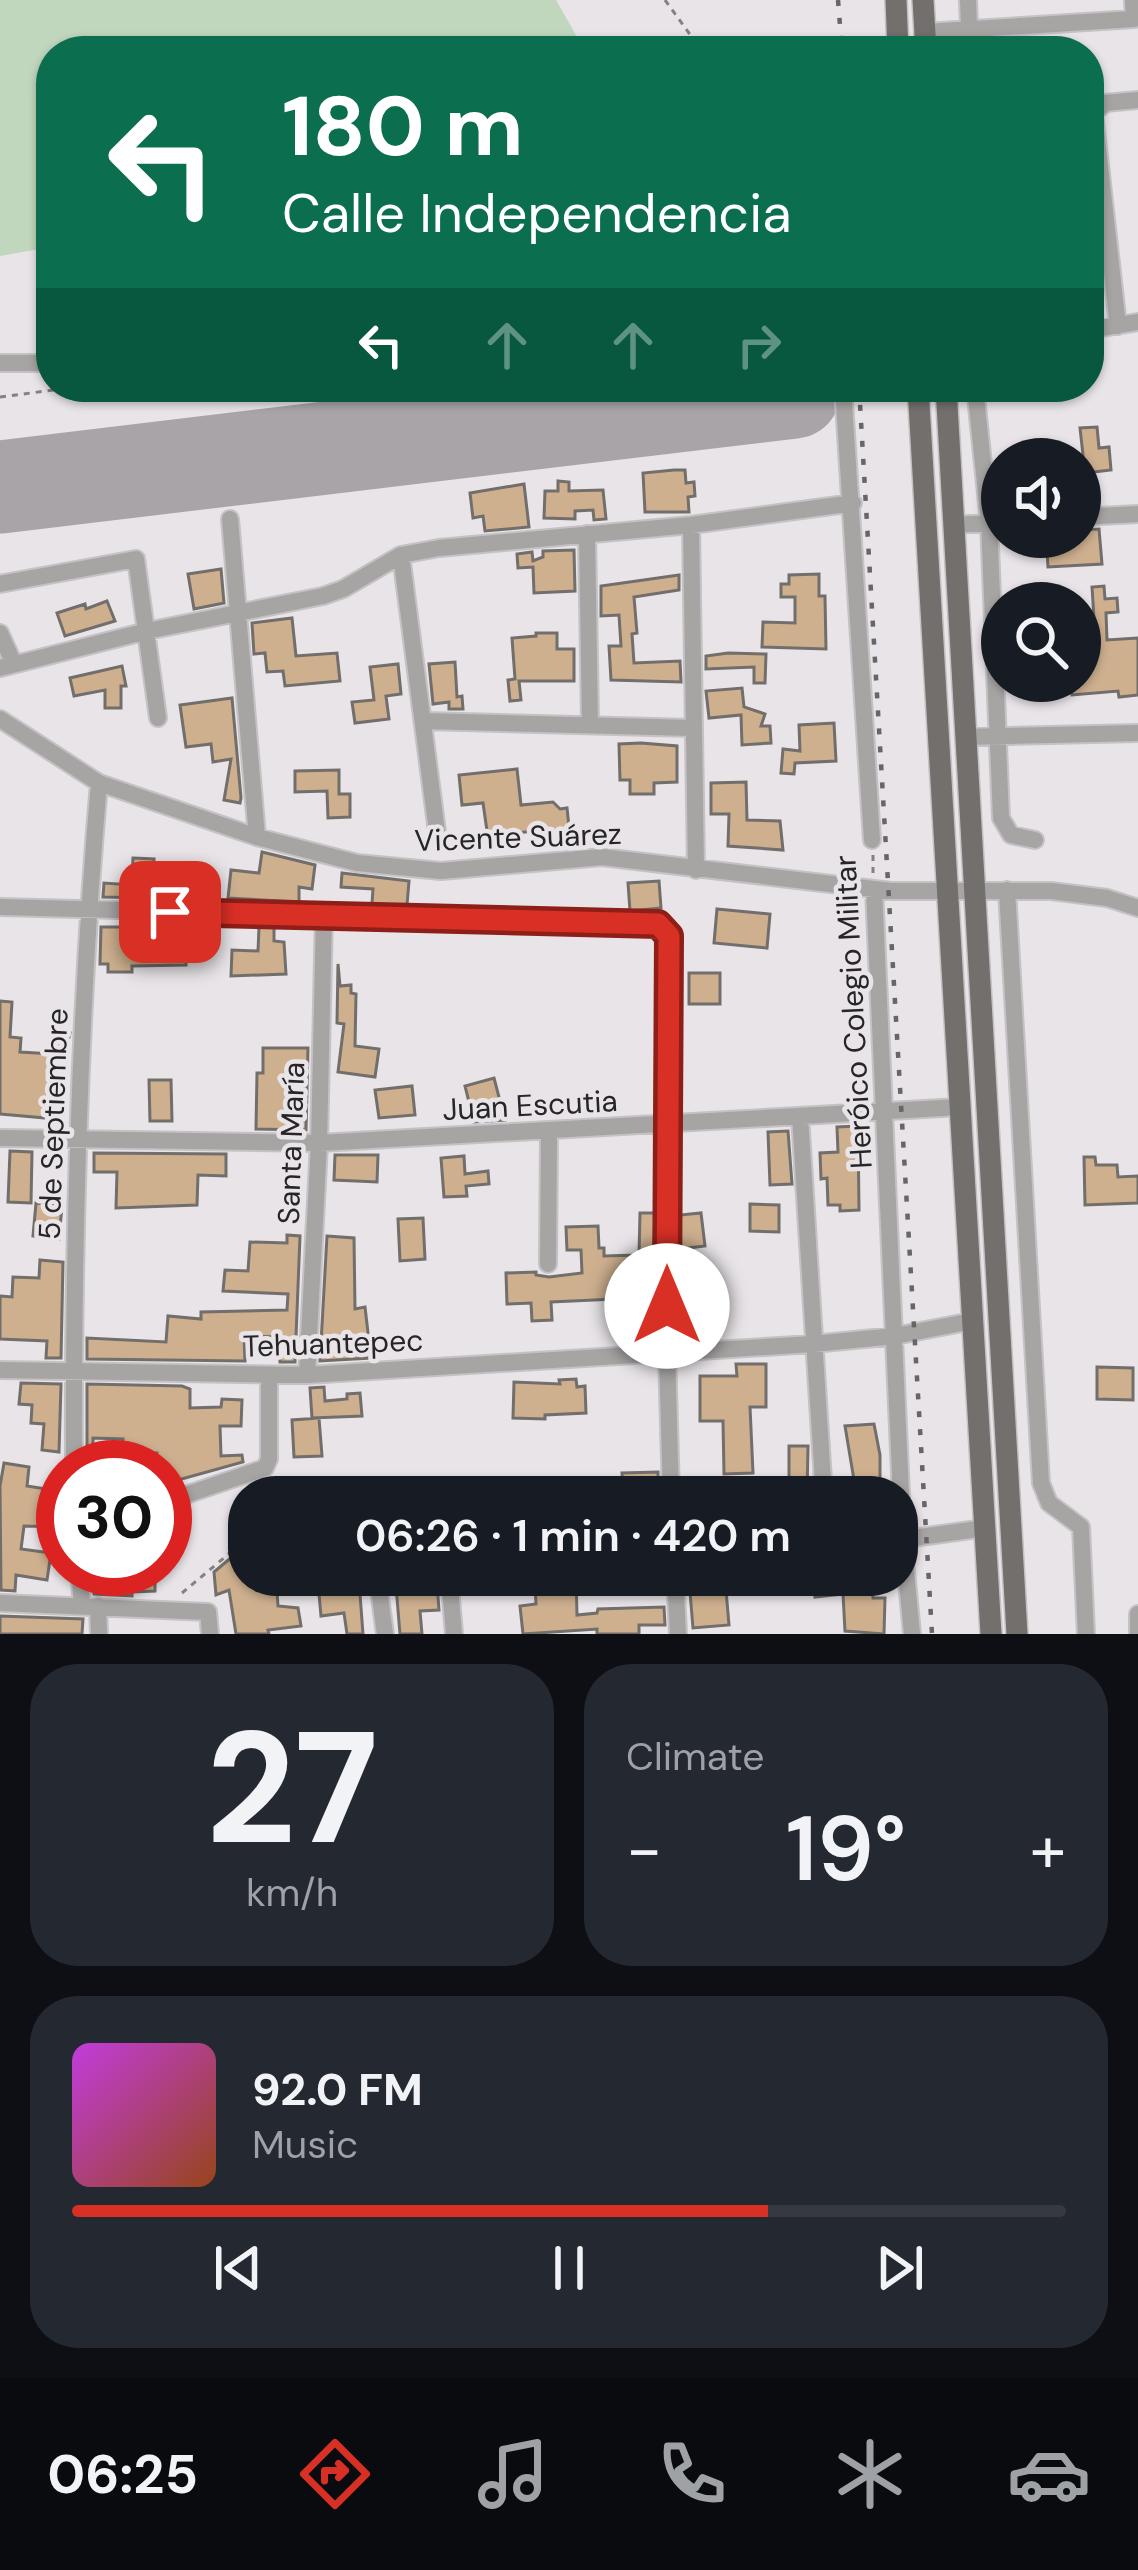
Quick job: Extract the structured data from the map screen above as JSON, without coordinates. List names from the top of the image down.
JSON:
{
  "streets": {
    "street": [
      "Vicente Suárez",
      "Heróico Colegio Militar",
      "Juan Escutia",
      "5 de Septiembre",
      "Santa María",
      "Tehuantepec"
    ]
  },
  "crossings": [
    ["Vicente Suárez", "Heróico Colegio Militar"],
    ["Vicente Suárez", "5 de Septiembre"],
    ["Heróico Colegio Militar", "Juan Escutia"],
    ["Heróico Colegio Militar", "Tehuantepec"],
    ["Juan Escutia", "5 de Septiembre"],
    ["Juan Escutia", "Santa María"],
    ["5 de Septiembre", "Tehuantepec"],
    ["Santa María", "Tehuantepec"]
  ],
  "page": {
    "turn": ["180 m", "Calle Independencia"],
    "limit": "30",
    "trip": "06:26 · 1 min · 420 m",
    "tile": [
      ["27", "km/h"],
      "Climate"
    ],
    "heat": ["−", "19°", "+"],
    "song": ["92.0 FM", "Music"],
    "tabs": "06:25"
  }
}
